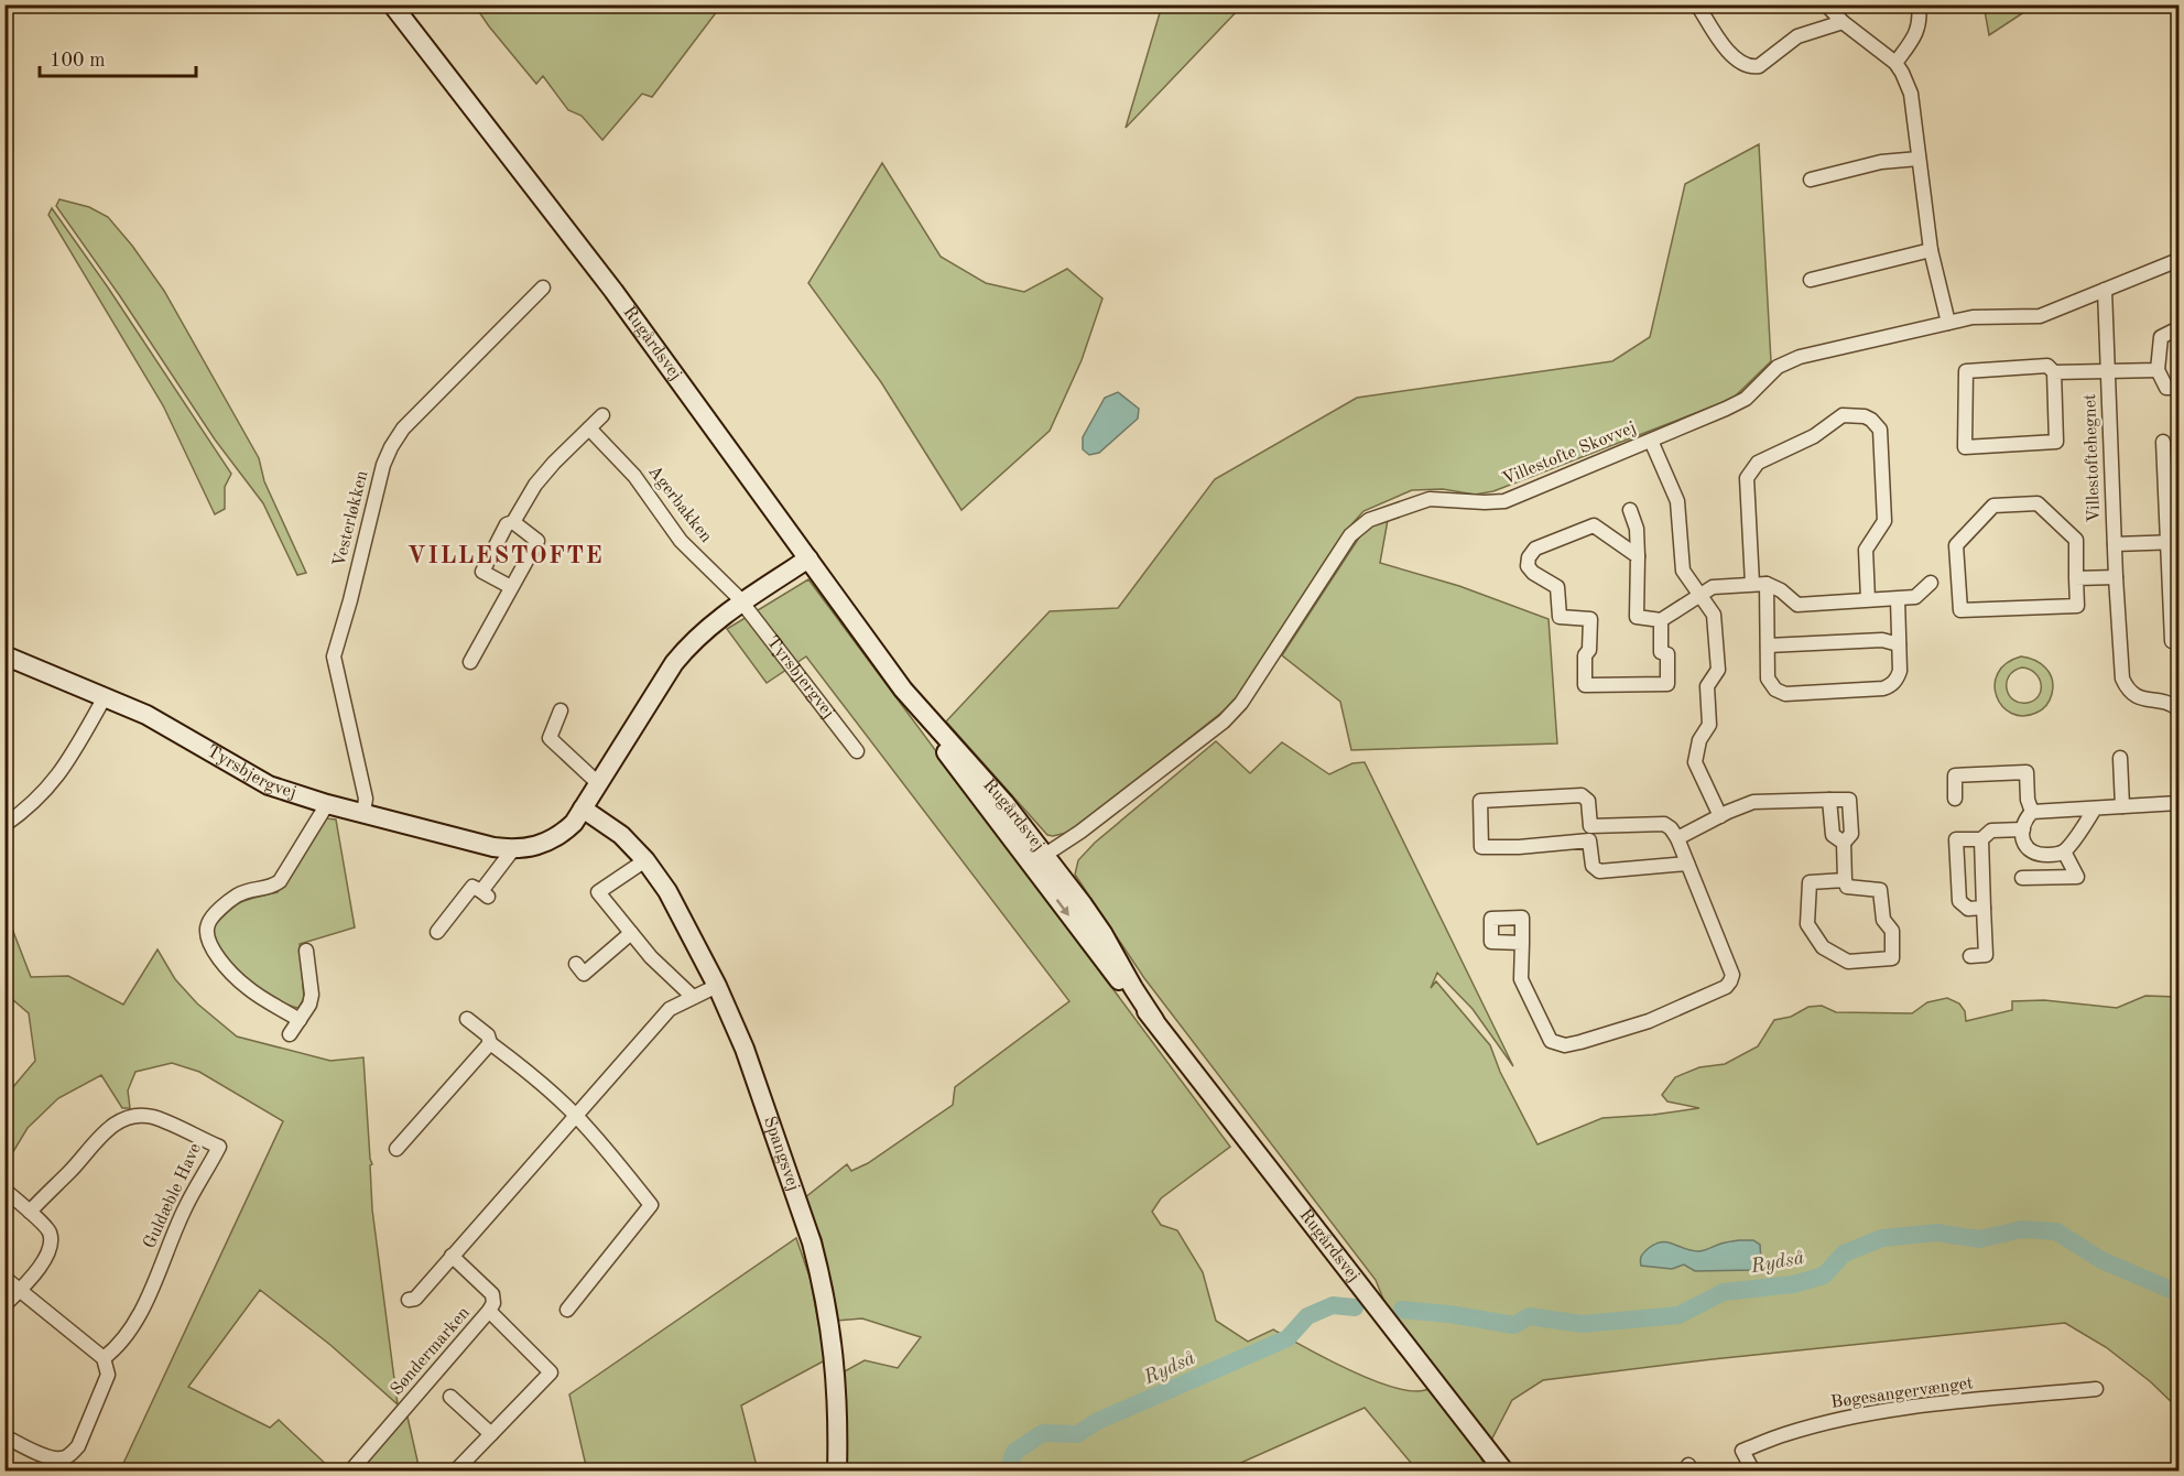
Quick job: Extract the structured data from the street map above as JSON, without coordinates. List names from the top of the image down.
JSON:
{
  "streets": {
    "main road": ["Rugårdsvej", "Tyrsbjergvej", "Spangsvej"],
    "street": [
      "Villestofte Skovvej",
      "Villestoftehegnet",
      "Agerbakken",
      "Vesterløkken",
      "Guldæble Have",
      "Søndermarken",
      "Bøgesangervænget"
    ]
  },
  "crossings": [
    ["Rugårdsvej", "Villestofte Skovvej"],
    ["Rugårdsvej", "Tyrsbjergvej"],
    ["Villestofte Skovvej", "Villestoftehegnet"],
    ["Agerbakken", "Tyrsbjergvej"],
    ["Vesterløkken", "Tyrsbjergvej"],
    ["Tyrsbjergvej", "Spangsvej"]
  ],
  "districts": ["VILLESTOFTE"],
  "water": ["Rydså"],
  "scale_bar": "100 m"
}
